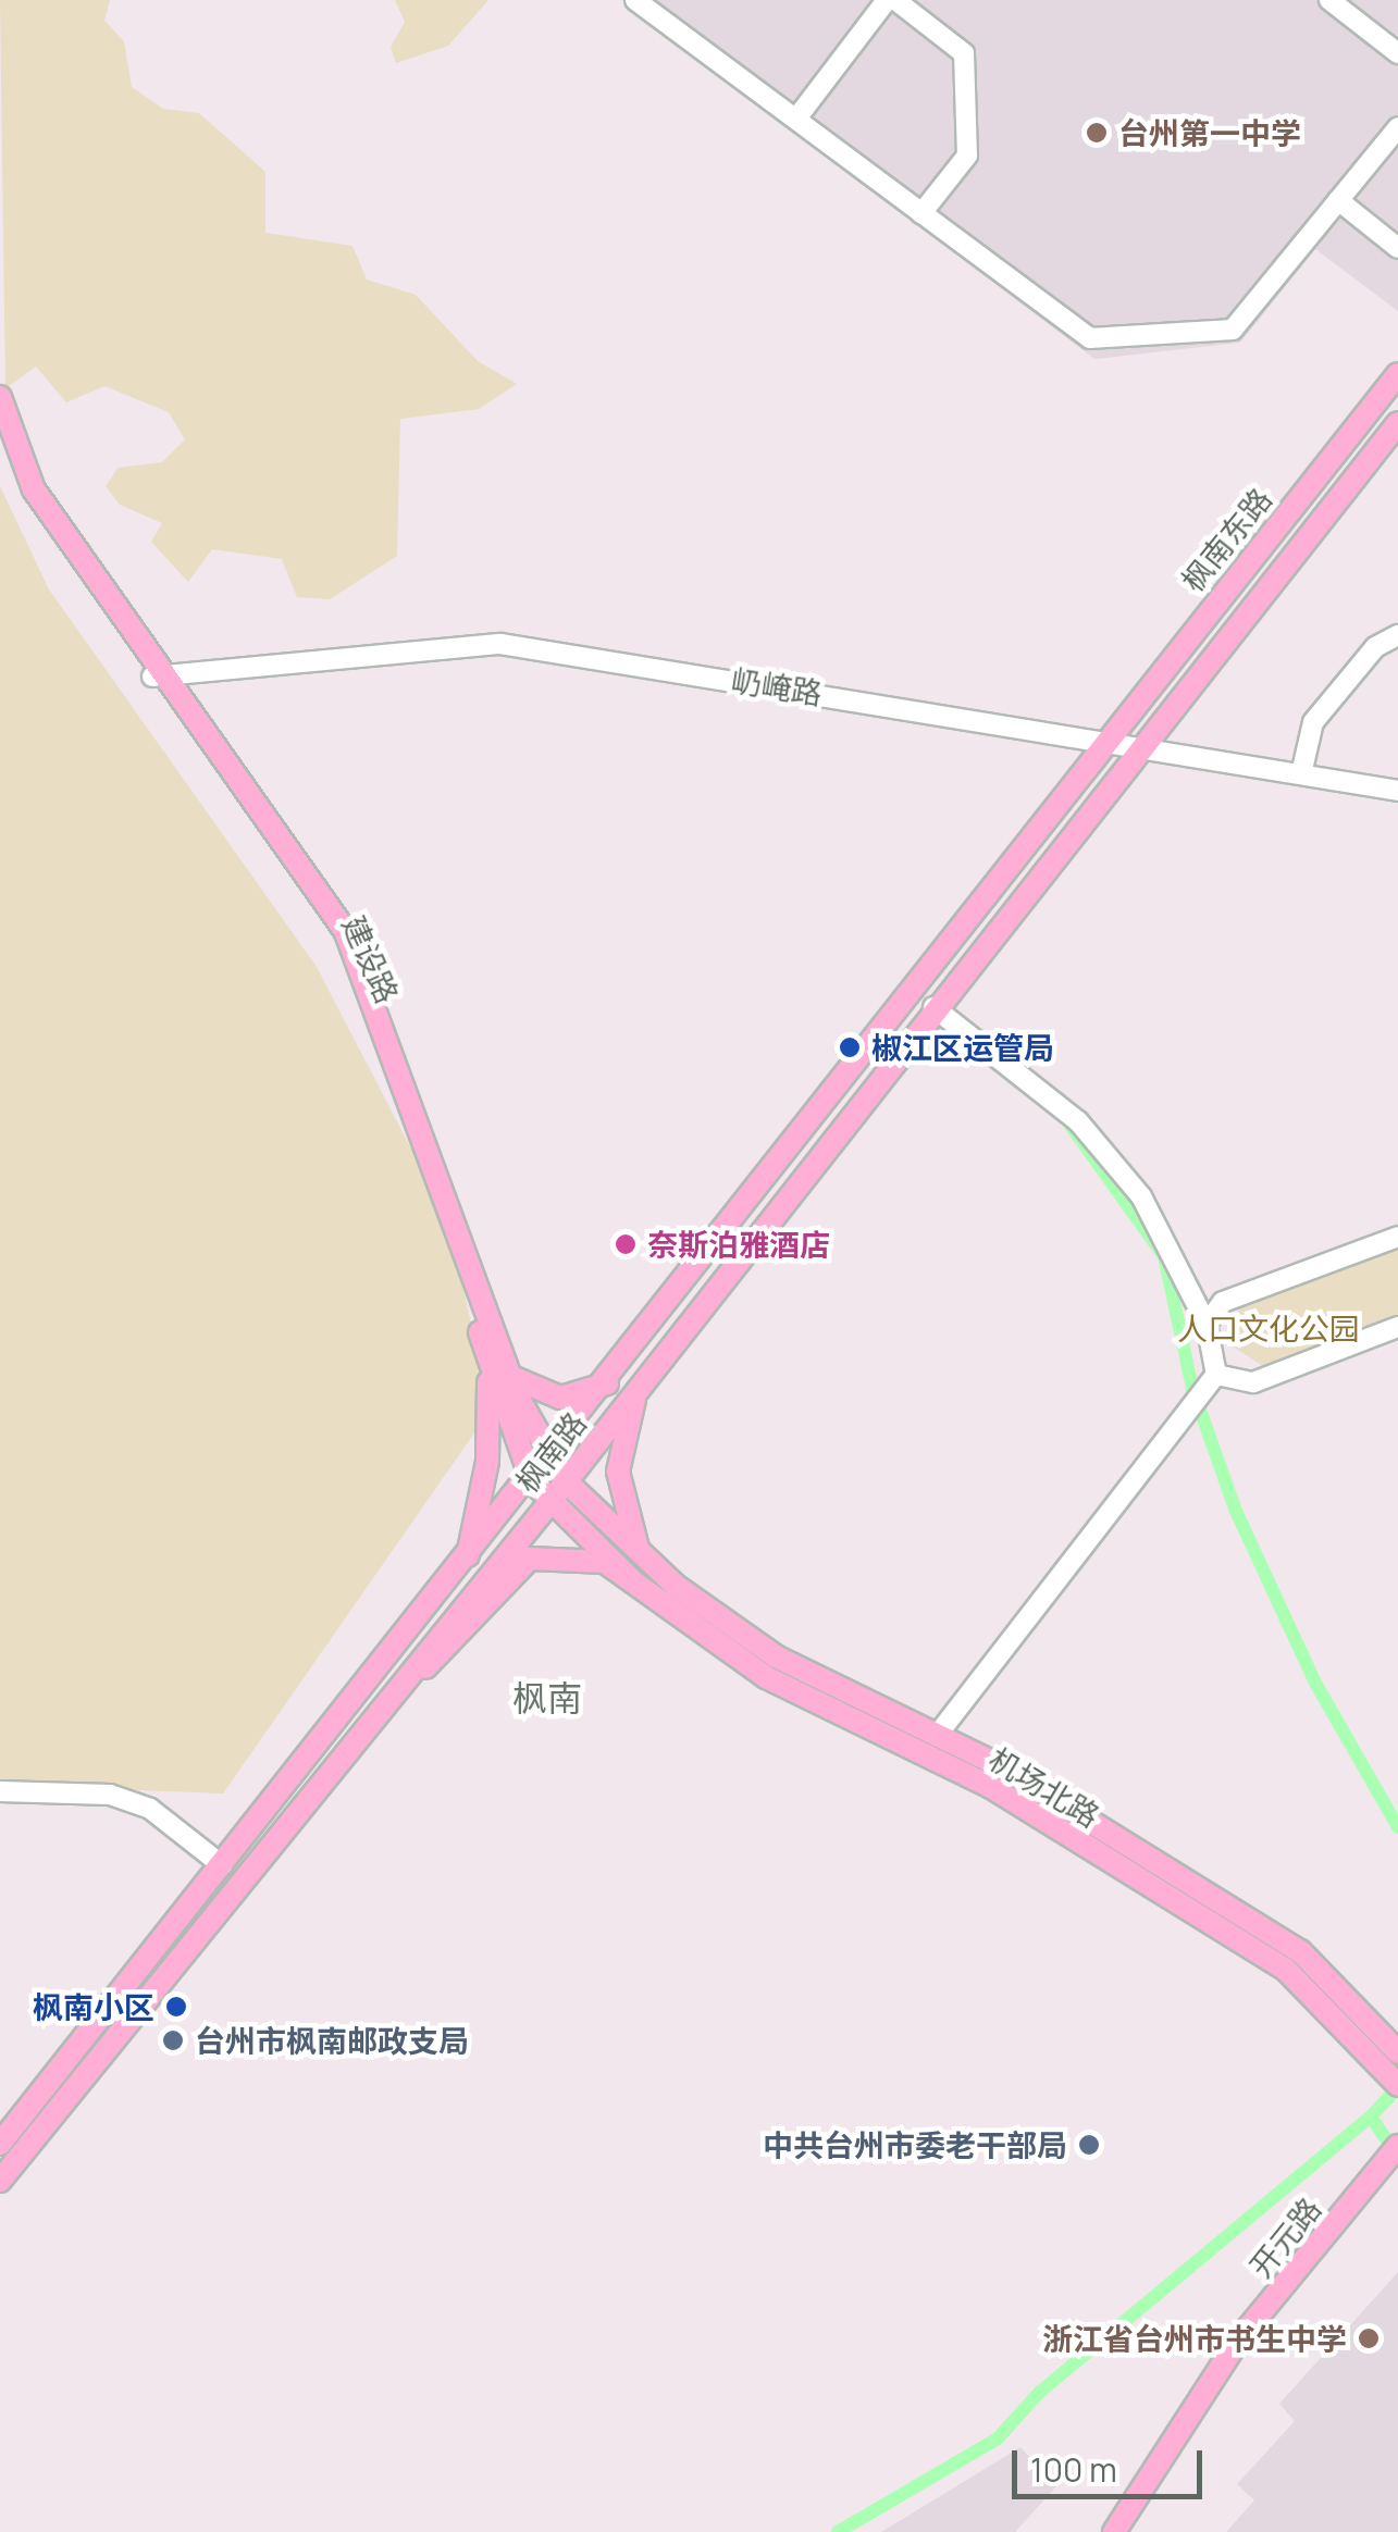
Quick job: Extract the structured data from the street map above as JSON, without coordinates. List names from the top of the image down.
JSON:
{
  "streets": {
    "main road": [
      "枫南东路",
      "建设路",
      "枫南路",
      "机场北路",
      "开元路"
    ],
    "street": ["屷崦路"]
  },
  "crossings": [
    ["枫南东路", "屷崦路"],
    ["枫南东路", "枫南路"],
    ["屷崦路", "建设路"],
    ["屷崦路", "枫南路"],
    ["建设路", "枫南路"],
    ["建设路", "机场北路"],
    ["枫南路", "机场北路"]
  ],
  "districts": ["枫南"],
  "parks": ["人口文化公园"],
  "places": [
    "台州第一中学",
    "椒江区运管局",
    "奈斯泊雅酒店",
    "枫南小区",
    "台州市枫南邮政支局",
    "中共台州市委老干部局",
    "浙江省台州市书生中学"
  ],
  "scale_bar": "100 m"
}
